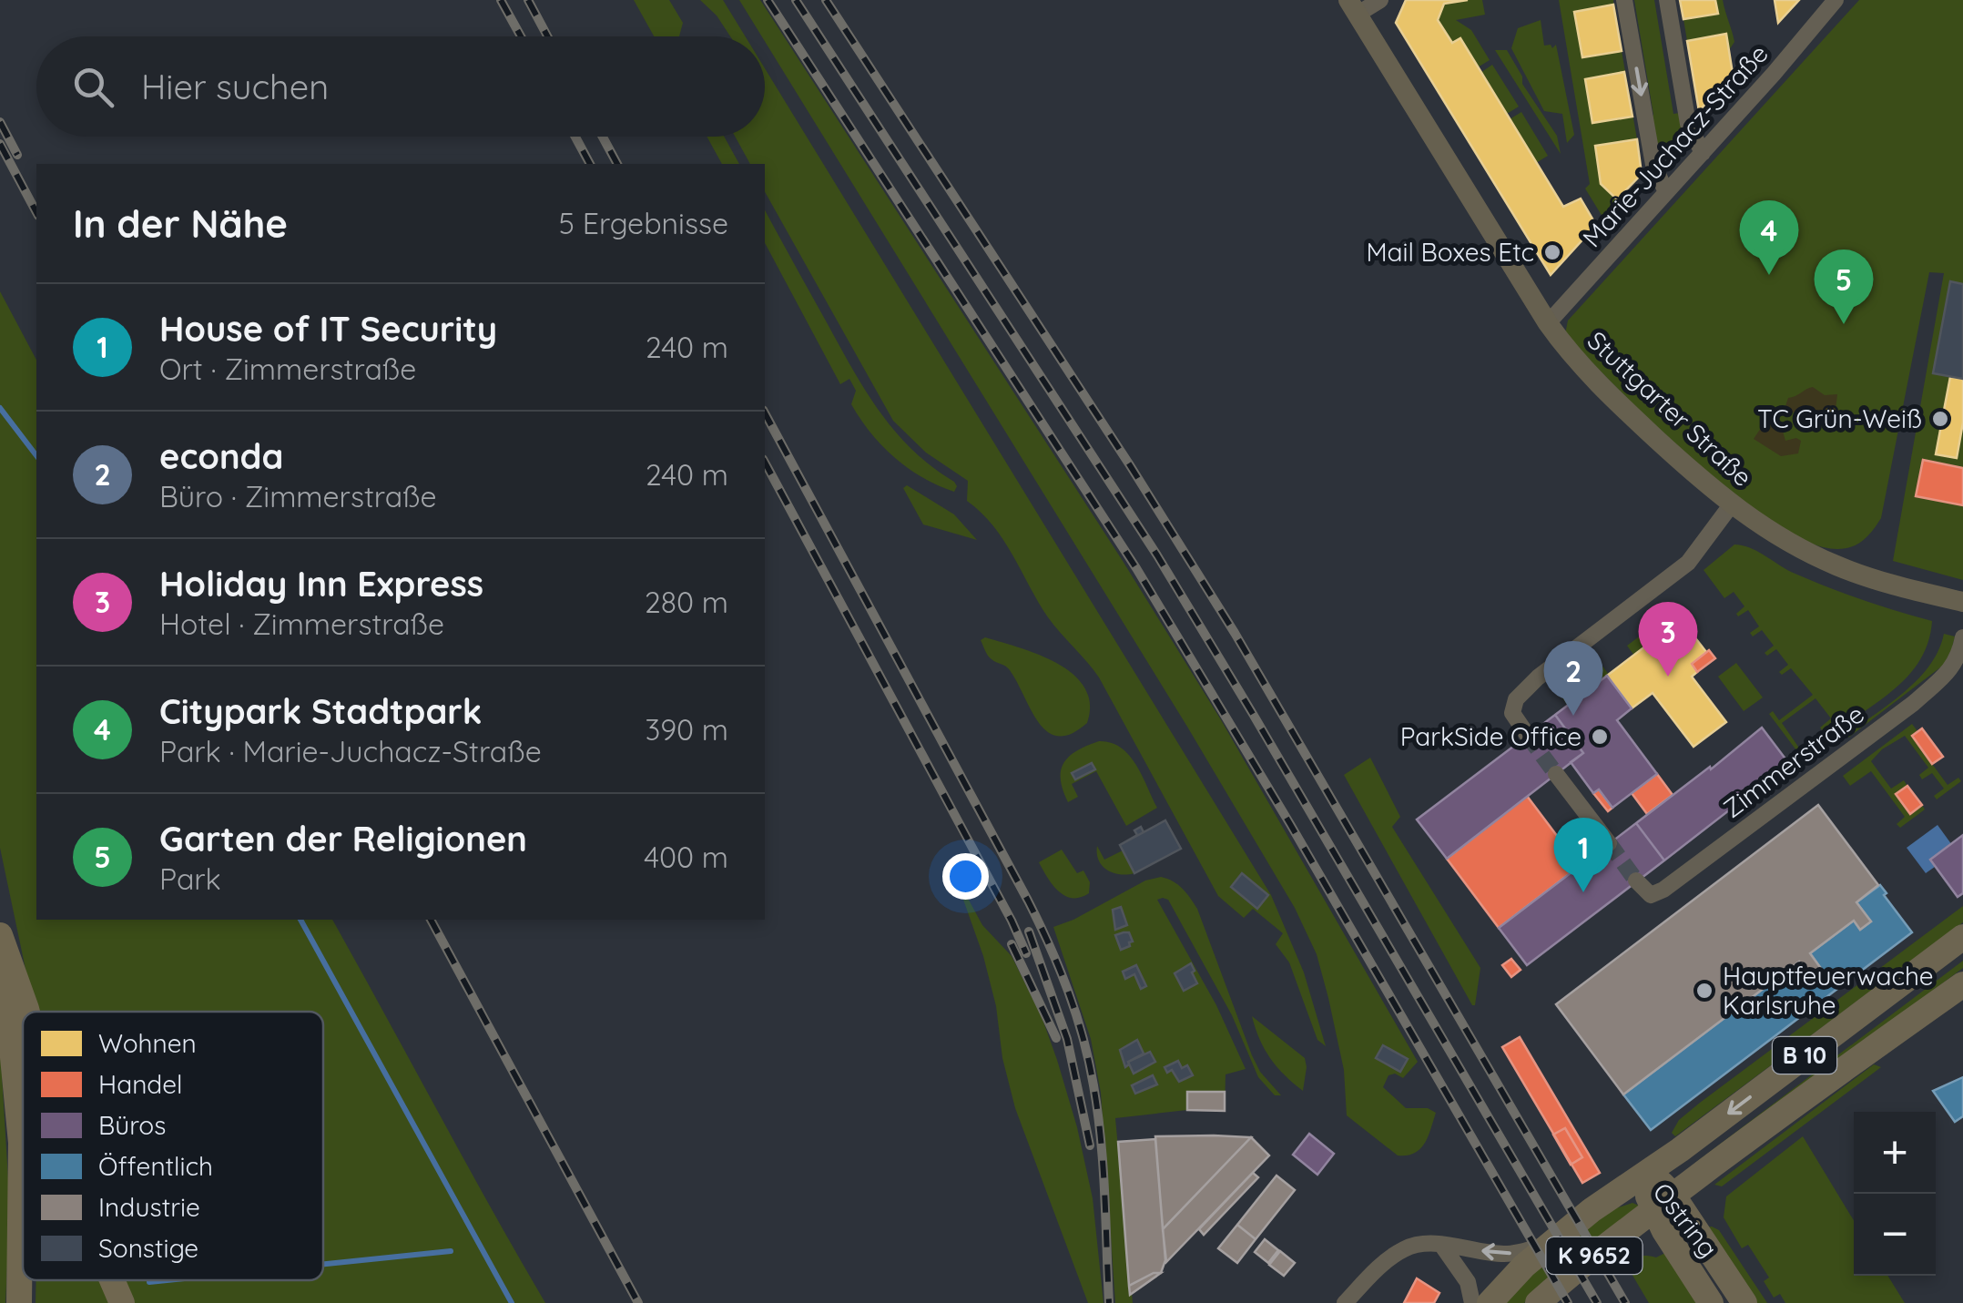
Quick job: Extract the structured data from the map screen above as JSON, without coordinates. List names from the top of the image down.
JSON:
{
  "streets": {
    "main road": [
      "Stuttgarter Straße",
      "B 10",
      "Ostring",
      "K 9652"
    ],
    "street": ["Marie-Juchacz-Straße", "Zimmerstraße"]
  },
  "crossings": [
    ["Marie-Juchacz-Straße", "Stuttgarter Straße"],
    ["B 10", "Ostring"],
    ["B 10", "K 9652"],
    ["Ostring", "K 9652"]
  ],
  "places": [
    "Mail Boxes Etc",
    "TC Grün-Weiß",
    "ParkSide Office",
    "Hauptfeuerwache Karlsruhe"
  ],
  "legend": [
    "Wohnen",
    "Handel",
    "Büros",
    "Öffentlich",
    "Industrie",
    "Sonstige"
  ],
  "page": {
    "search": "Hier suchen",
    "heading": ["In der Nähe", "5 Ergebnisse"],
    "pins": [
      "4",
      "5",
      "3",
      "2",
      "1"
    ],
    "list": [
      {
        "mark": "1",
        "name": "House of IT Security",
        "note": "Ort · Zimmerstraße",
        "value": "240 m"
      },
      {
        "mark": "2",
        "name": "econda",
        "note": "Büro · Zimmerstraße",
        "value": "240 m"
      },
      {
        "mark": "3",
        "name": "Holiday Inn Express",
        "note": "Hotel · Zimmerstraße",
        "value": "280 m"
      },
      {
        "mark": "4",
        "name": "Citypark Stadtpark",
        "note": "Park · Marie-Juchacz-Straße",
        "value": "390 m"
      },
      {
        "mark": "5",
        "name": "Garten der Religionen",
        "note": "Park",
        "value": "400 m"
      }
    ],
    "map_buttons": ["+", "−"]
  }
}
